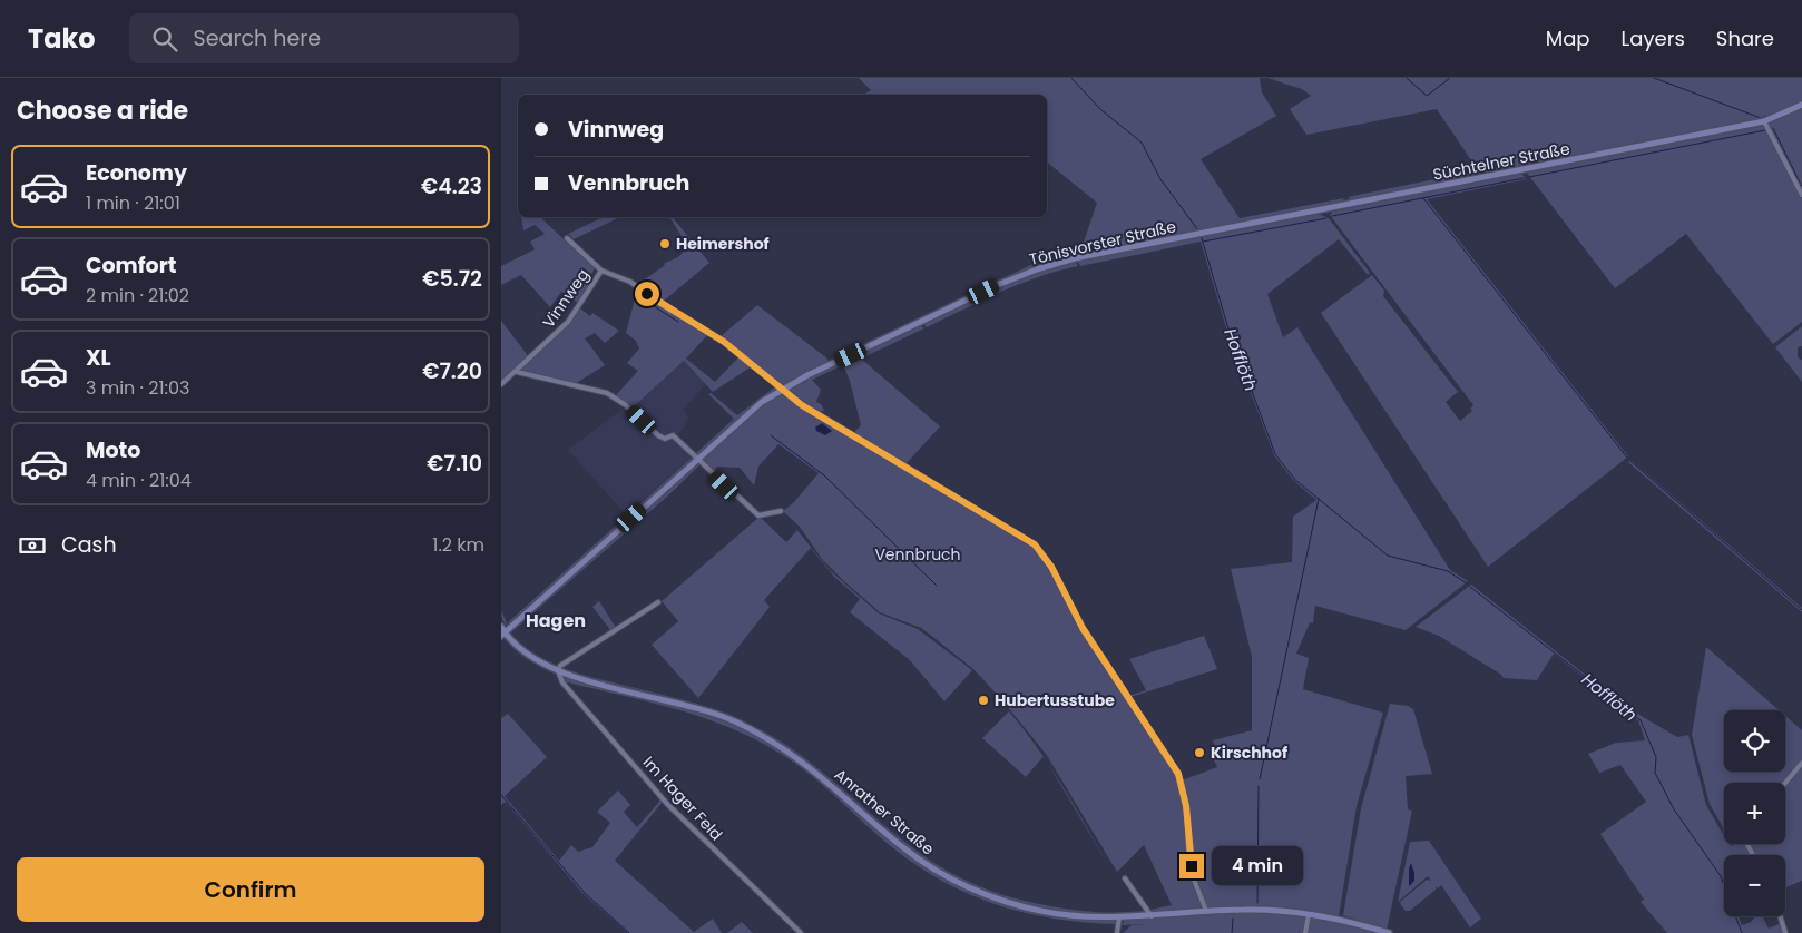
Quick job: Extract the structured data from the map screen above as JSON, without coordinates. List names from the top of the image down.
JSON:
{
  "streets": {
    "main road": ["Süchtelner Straße", "Tönisvorster Straße", "Anrather Straße"],
    "street": ["Vinnweg", "Im Hager Feld"]
  },
  "crossings": [
    ["Süchtelner Straße", "Tönisvorster Straße"],
    ["Tönisvorster Straße", "Vinnweg"],
    ["Tönisvorster Straße", "Anrather Straße"],
    ["Im Hager Feld", "Anrather Straße"]
  ],
  "districts": ["Hagen"],
  "water": ["Hofflöth"],
  "parks": ["Vennbruch"],
  "places": ["Heimershof", "Hubertusstube", "Kirschhof"],
  "page": {
    "header": "Tako",
    "search": "Search here",
    "nav": ["Map", "Layers", "Share"],
    "heading": "Choose a ride",
    "banner": ["Vinnweg", "Vennbruch"],
    "list": [
      {
        "name": "Economy",
        "note": "1 min · 21:01",
        "value": "€4.23"
      },
      {
        "name": "Comfort",
        "note": "2 min · 21:02",
        "value": "€5.72"
      },
      {
        "name": "XL",
        "note": "3 min · 21:03",
        "value": "€7.20"
      },
      {
        "name": "Moto",
        "note": "4 min · 21:04",
        "value": "€7.10"
      }
    ],
    "pay": ["Cash", "1.2 km"],
    "map_buttons": ["+", "−"],
    "buttons": "Confirm",
    "bubble": "4 min"
  }
}
